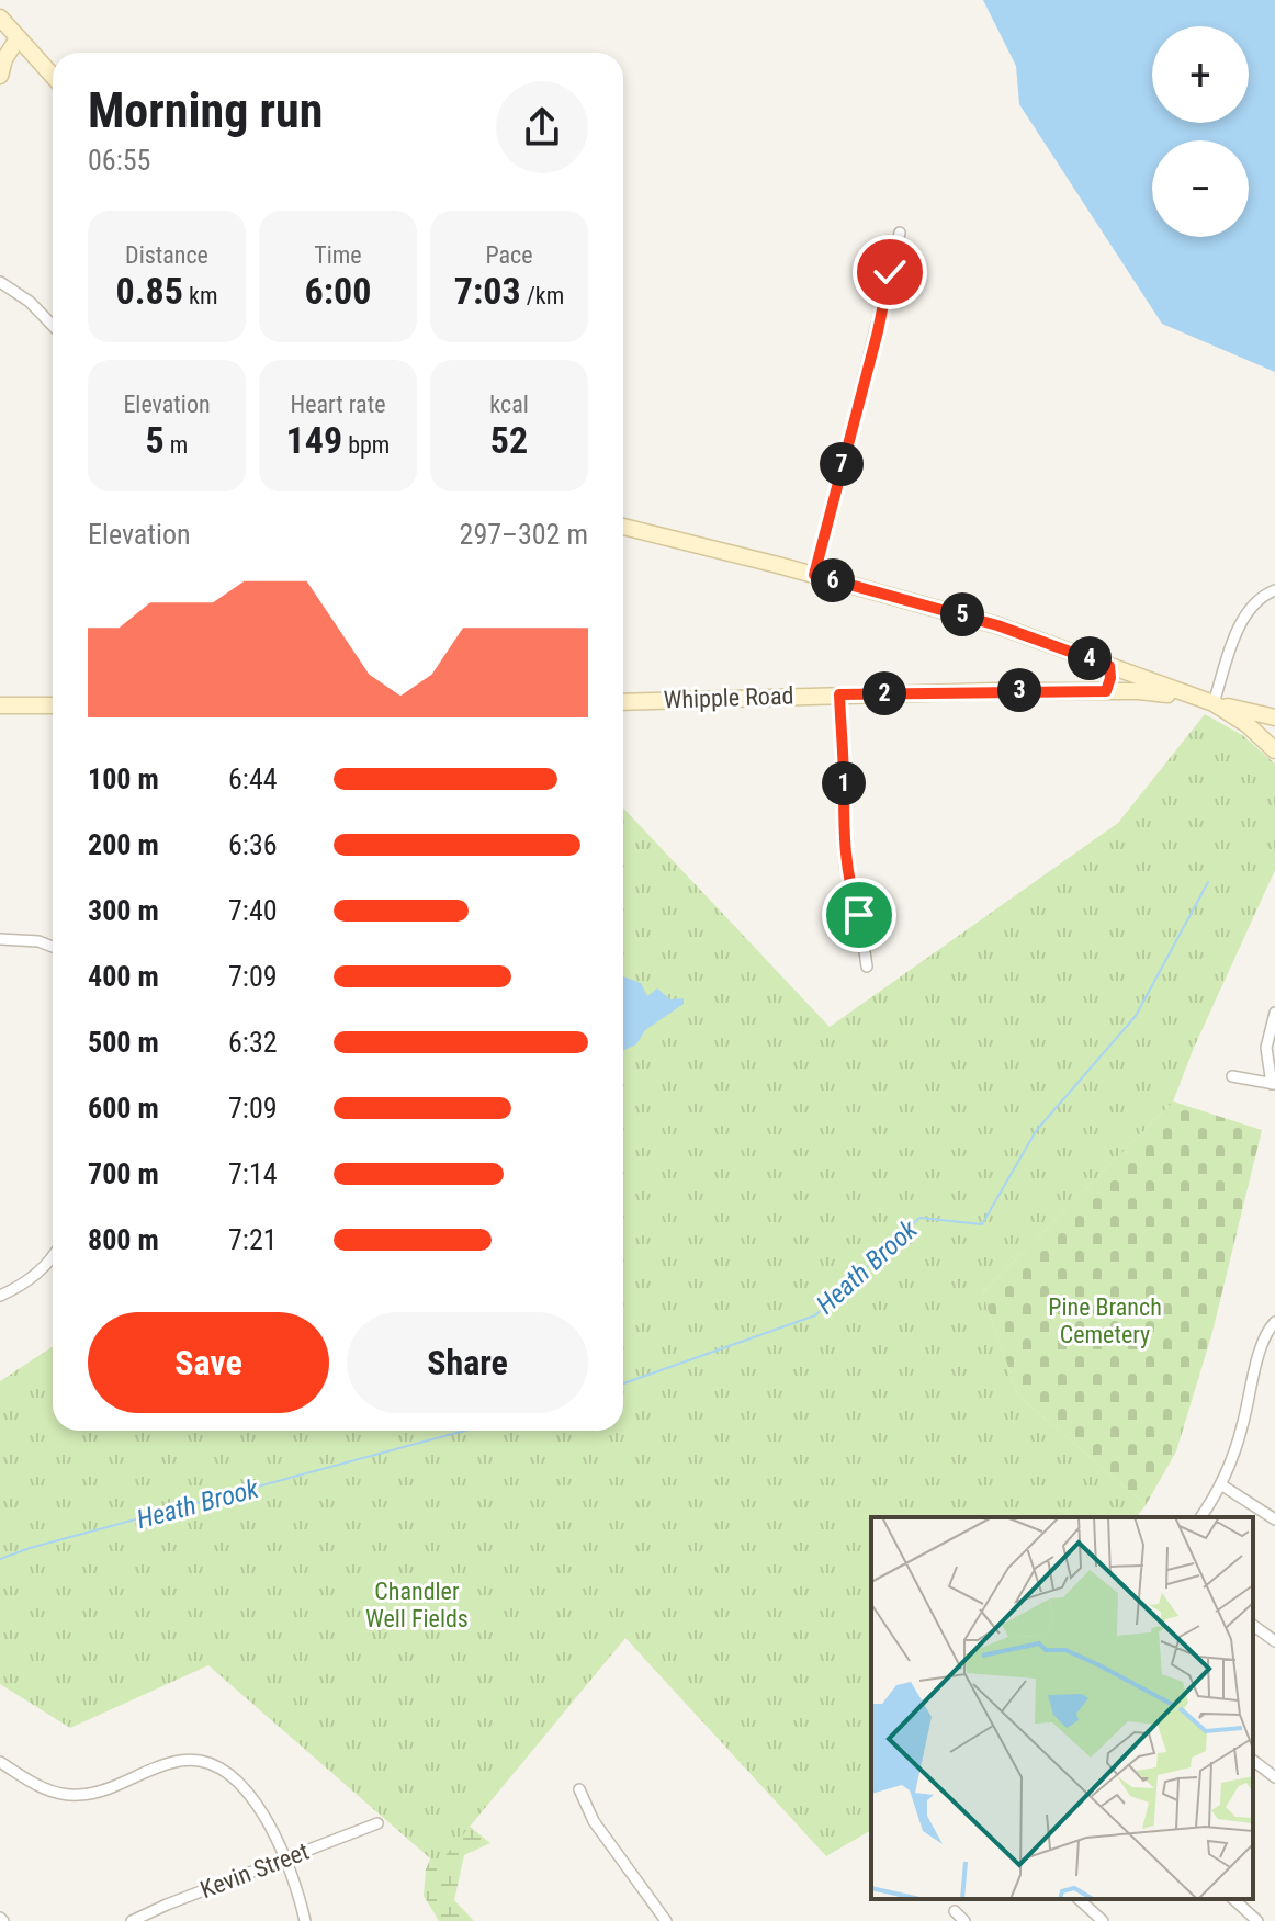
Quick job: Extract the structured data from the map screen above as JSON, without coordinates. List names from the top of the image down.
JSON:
{
  "streets": {
    "main road": ["Whipple Road"],
    "street": ["Kevin Street"]
  },
  "water": ["Heath Brook"],
  "parks": ["Pine Branch Cemetery", "Chandler Well Fields"],
  "page": {
    "map_buttons": ["+", "−"],
    "heading": ["Morning run", "06:55"],
    "stats": [
      ["Distance", "0.85 km"],
      ["Time", "6:00"],
      ["Pace", "7:03 /km"],
      ["Elevation", "5 m"],
      ["Heart rate", "149 bpm"],
      ["kcal", "52"]
    ],
    "pins": [
      "7",
      "6",
      "5",
      "4",
      "3",
      "2",
      "1"
    ],
    "chart": ["Elevation", "297–302 m"],
    "list": [
      {
        "name": "100 m",
        "note": "6:44"
      },
      {
        "name": "200 m",
        "note": "6:36"
      },
      {
        "name": "300 m",
        "note": "7:40"
      },
      {
        "name": "400 m",
        "note": "7:09"
      },
      {
        "name": "500 m",
        "note": "6:32"
      },
      {
        "name": "600 m",
        "note": "7:09"
      },
      {
        "name": "700 m",
        "note": "7:14"
      },
      {
        "name": "800 m",
        "note": "7:21"
      }
    ],
    "buttons": ["Save", "Share"]
  }
}
